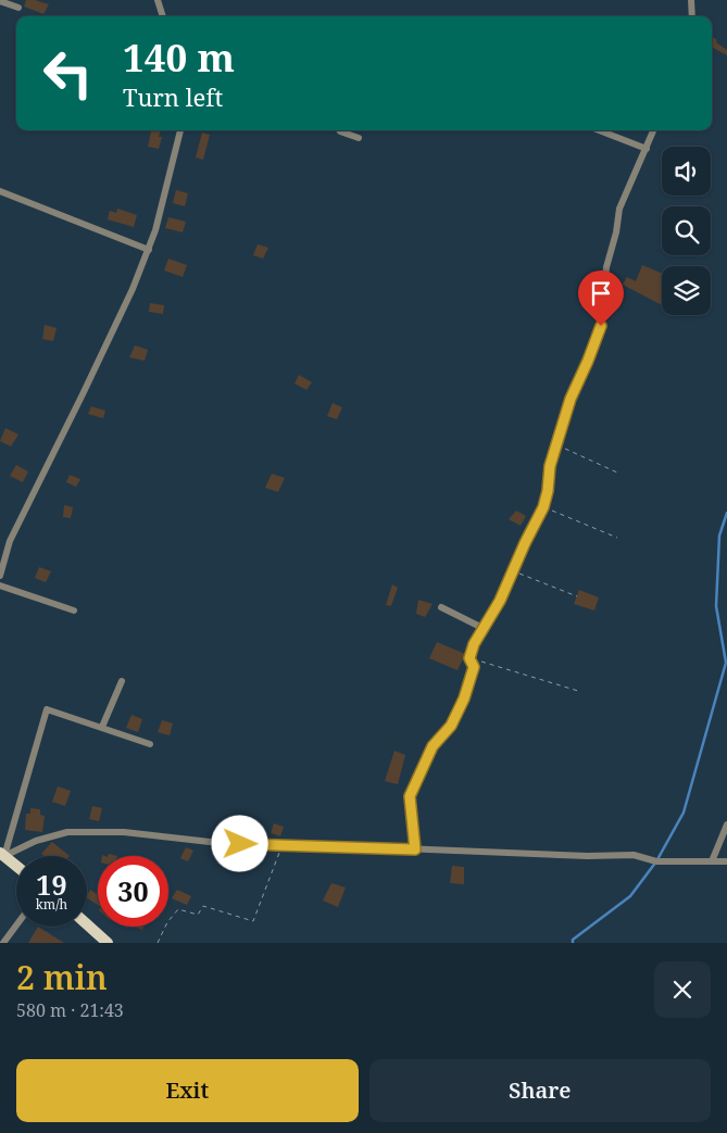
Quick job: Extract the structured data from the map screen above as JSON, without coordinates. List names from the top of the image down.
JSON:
{
  "page": {
    "turn": ["140 m", "Turn left"],
    "speed": "19 km/h",
    "limit": "30",
    "heading": ["2 min", "580 m · 21:43"],
    "buttons": ["Exit", "Share"]
  }
}
